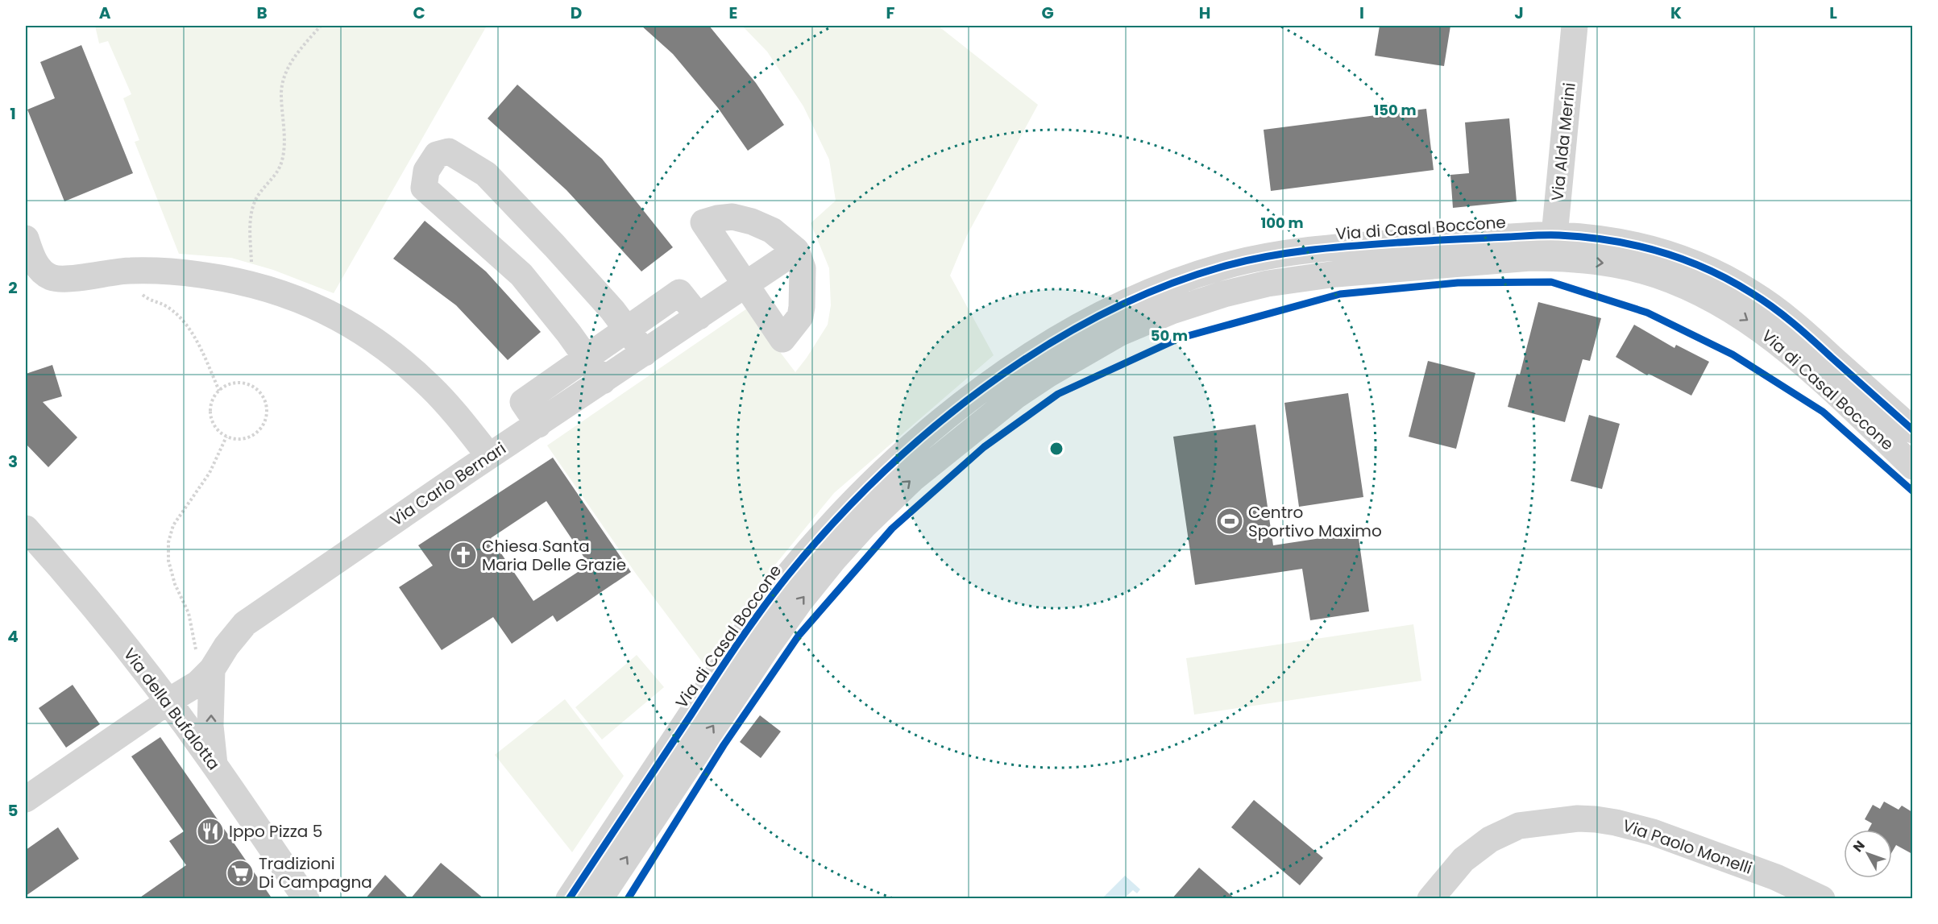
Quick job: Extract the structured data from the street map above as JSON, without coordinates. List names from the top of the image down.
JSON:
{
  "streets": {
    "street": [
      "Via Alda Merini",
      "Via di Casal Boccone",
      "Via Carlo Bernari",
      "Via della Bufalotta",
      "Via Paolo Monelli"
    ]
  },
  "crossings": [
    ["Via Alda Merini", "Via di Casal Boccone"],
    ["Via Carlo Bernari", "Via della Bufalotta"]
  ],
  "places": {
    "sports": ["Centro Sportivo Maximo"],
    "church": ["Chiesa Santa Maria Delle Grazie"],
    "restaurant": ["Ippo Pizza 5"],
    "supermarket": ["Tradizioni Di Campagna"]
  },
  "north": "top left",
  "grid": {
    "columns": [
      "A",
      "B",
      "C",
      "D",
      "E",
      "F",
      "G",
      "H",
      "I",
      "J",
      "K",
      "L"
    ],
    "rows": [
      "1",
      "2",
      "3",
      "4",
      "5"
    ]
  },
  "rings": ["150 m", "100 m", "50 m"]
}
